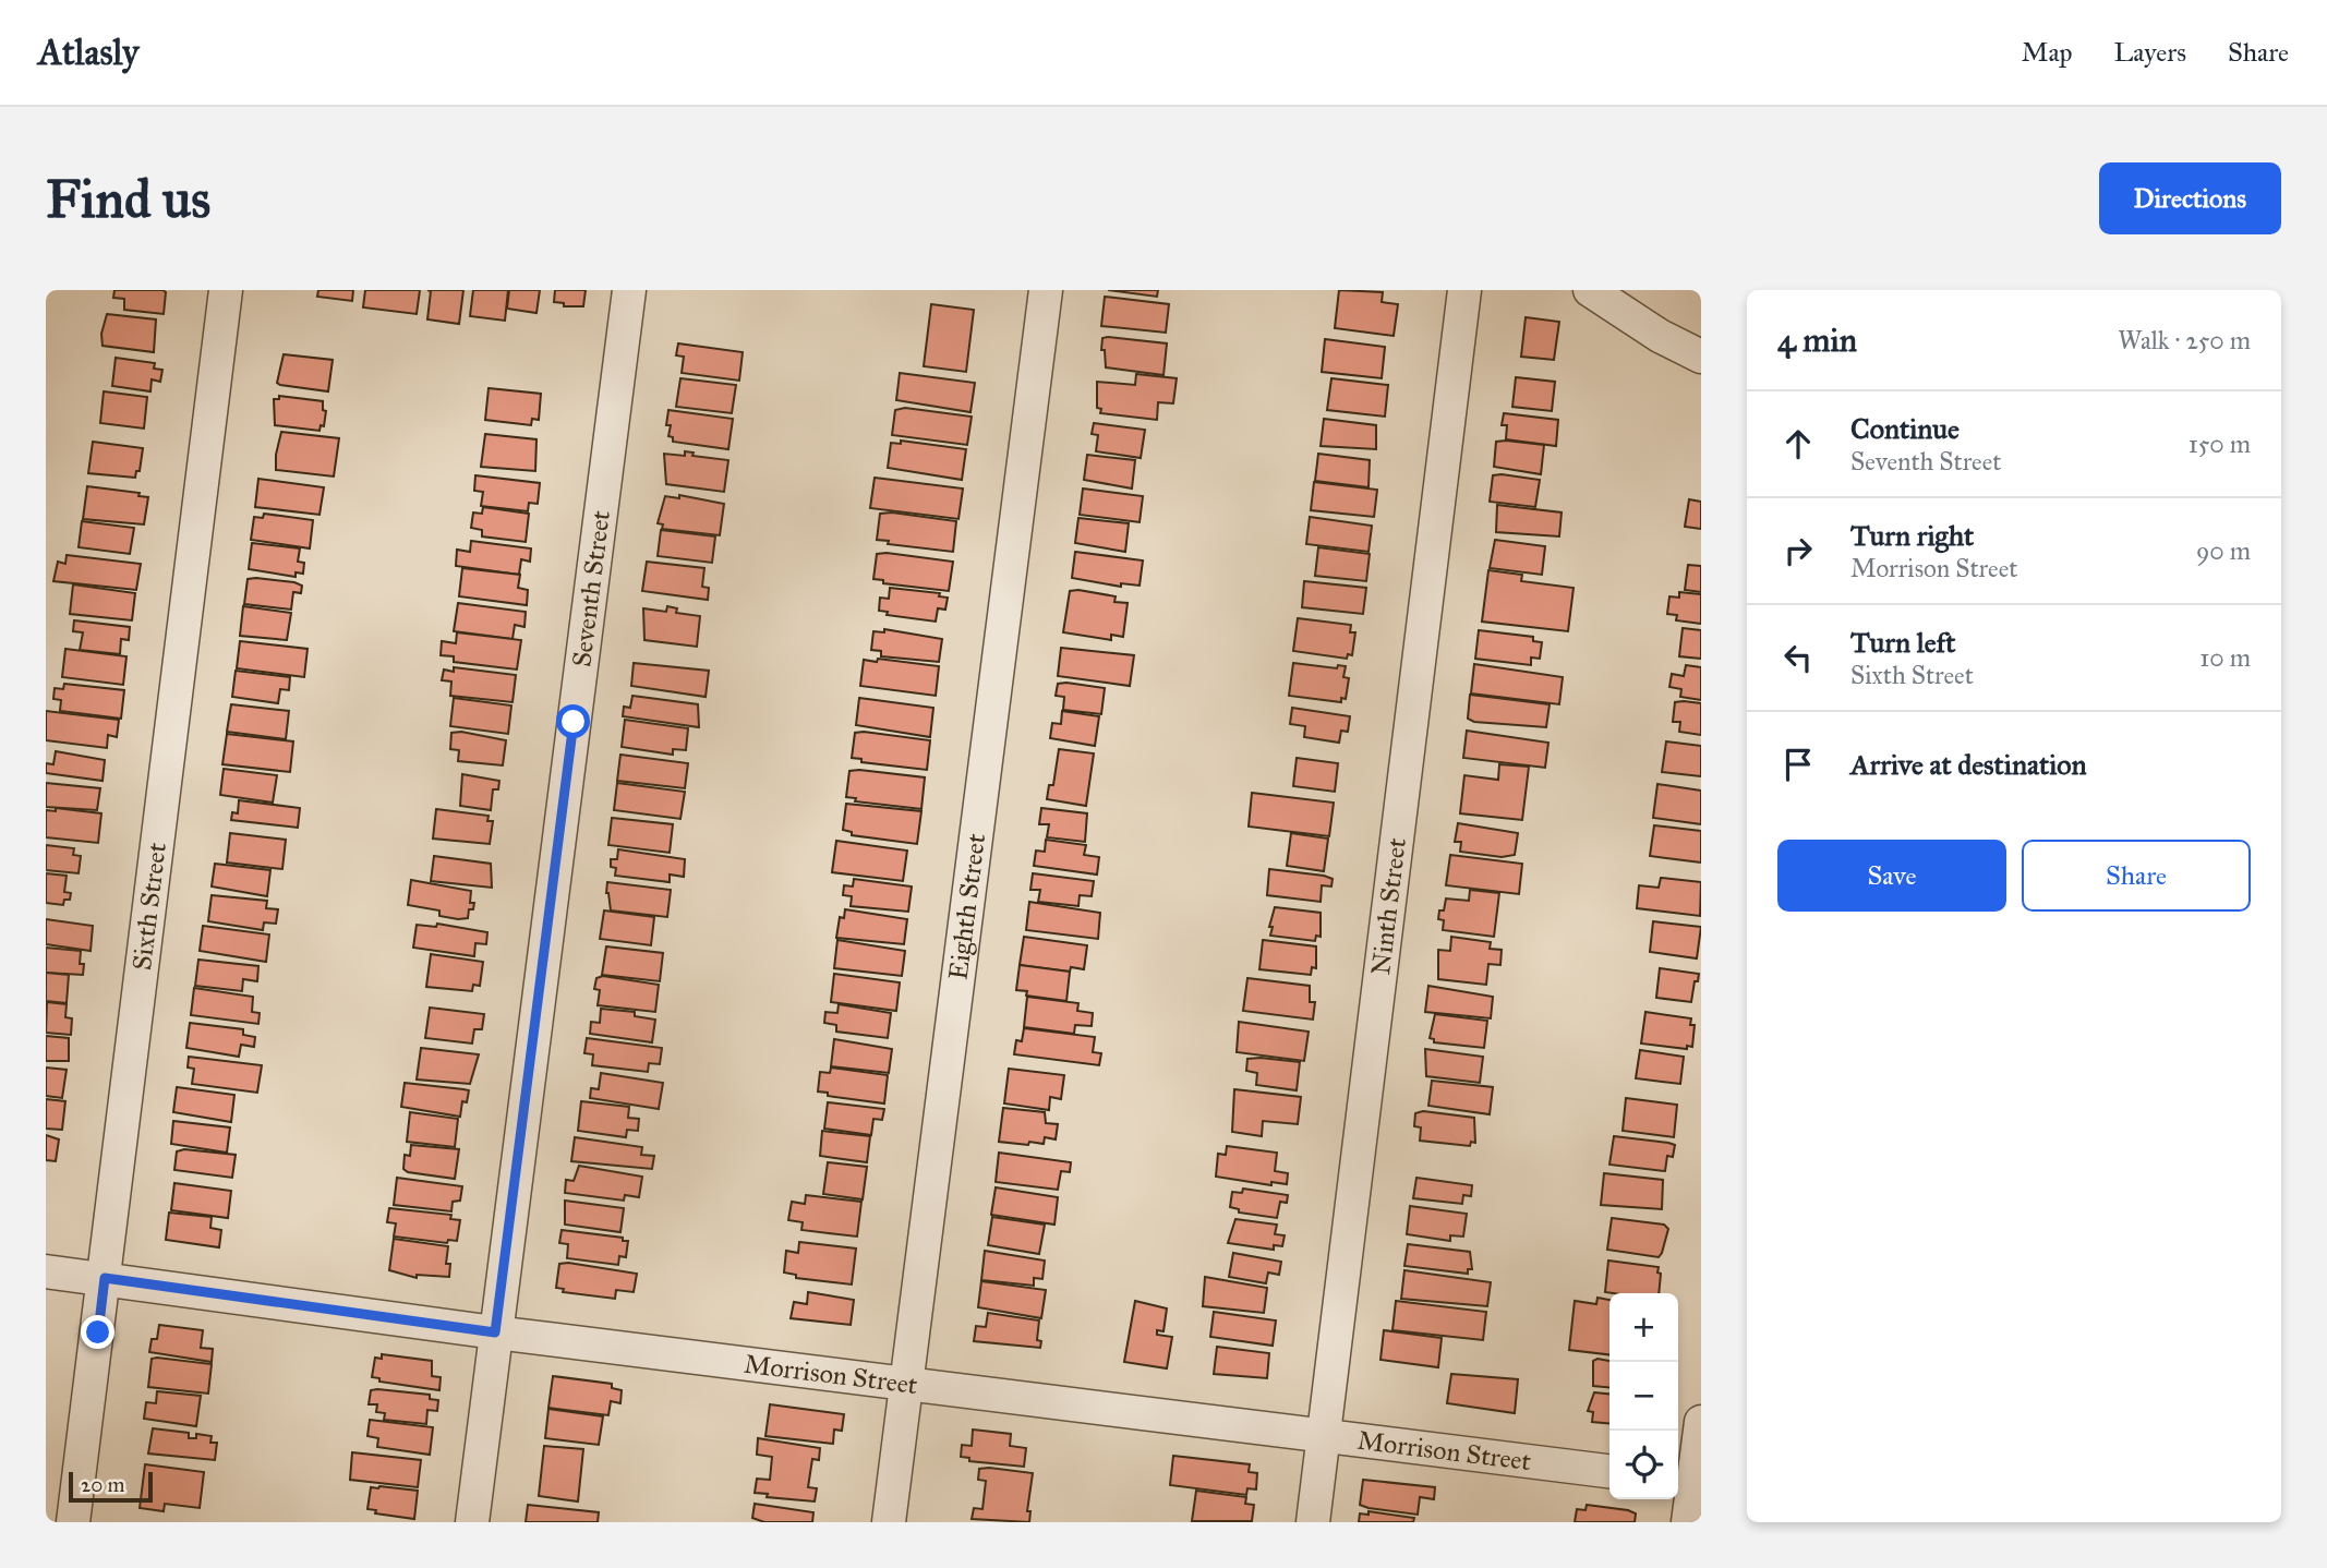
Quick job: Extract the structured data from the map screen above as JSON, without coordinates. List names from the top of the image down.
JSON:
{
  "streets": {
    "street": [
      "Seventh Street",
      "Sixth Street",
      "Eighth Street",
      "Ninth Street",
      "Morrison Street"
    ]
  },
  "crossings": [
    ["Seventh Street", "Morrison Street"],
    ["Sixth Street", "Morrison Street"],
    ["Eighth Street", "Morrison Street"],
    ["Ninth Street", "Morrison Street"]
  ],
  "scale_bar": "20 m",
  "page": {
    "header": "Atlasly",
    "nav": ["Map", "Layers", "Share"],
    "buttons": [
      "Directions",
      ["Save", "Share"]
    ],
    "title": "Find us",
    "heading": ["4 min", "Walk · 250 m"],
    "list": [
      ["Continue", "Seventh Street", "150 m"],
      ["Turn right", "Morrison Street", "90 m"],
      ["Turn left", "Sixth Street", "10 m"],
      "Arrive at destination"
    ],
    "map_buttons": ["+", "−"],
    "scale": "20 m"
  }
}
